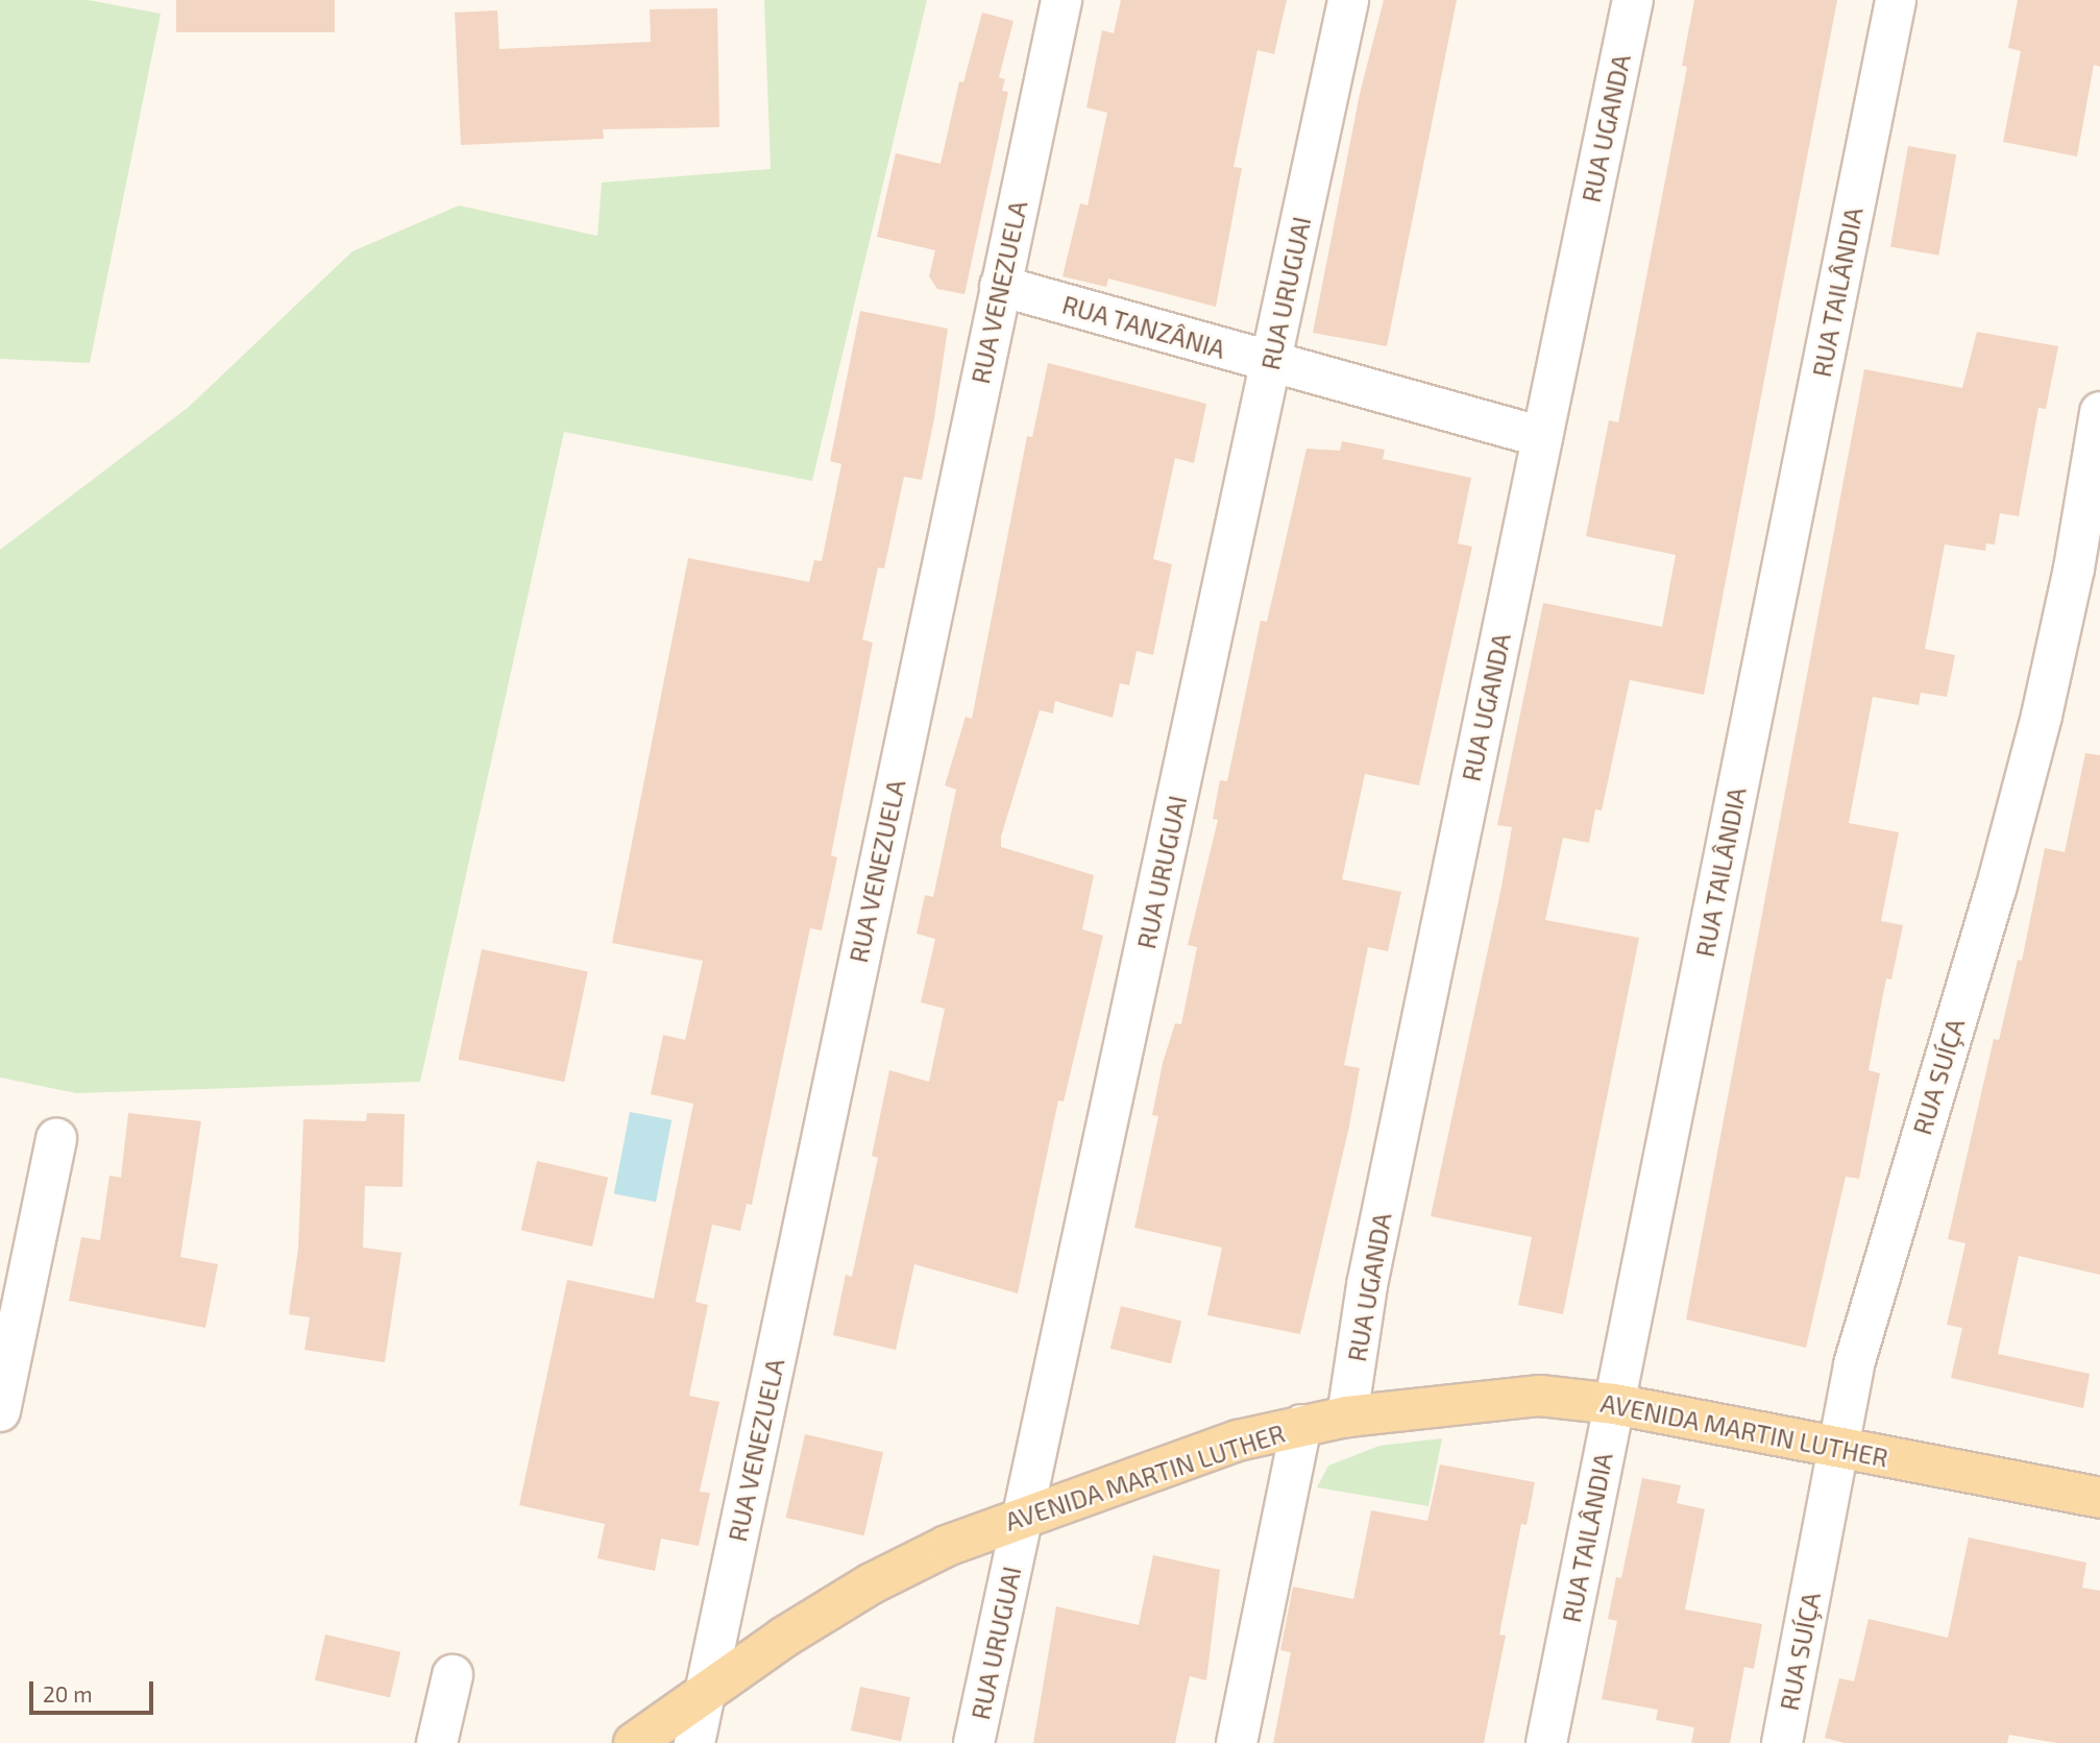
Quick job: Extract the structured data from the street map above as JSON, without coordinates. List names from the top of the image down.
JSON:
{
  "streets": {
    "main road": ["AVENIDA MARTIN LUTHER"],
    "street": [
      "RUA UGANDA",
      "RUA VENEZUELA",
      "RUA TAILÂNDIA",
      "RUA URUGUAI",
      "RUA TANZÂNIA",
      "RUA SUÍÇA"
    ]
  },
  "crossings": [
    ["RUA UGANDA", "RUA TANZÂNIA"],
    ["RUA UGANDA", "AVENIDA MARTIN LUTHER"],
    ["RUA VENEZUELA", "RUA TANZÂNIA"],
    ["RUA VENEZUELA", "AVENIDA MARTIN LUTHER"],
    ["RUA TAILÂNDIA", "AVENIDA MARTIN LUTHER"],
    ["RUA URUGUAI", "RUA TANZÂNIA"],
    ["RUA URUGUAI", "AVENIDA MARTIN LUTHER"],
    ["RUA SUÍÇA", "AVENIDA MARTIN LUTHER"]
  ],
  "scale_bar": "20 m"
}
